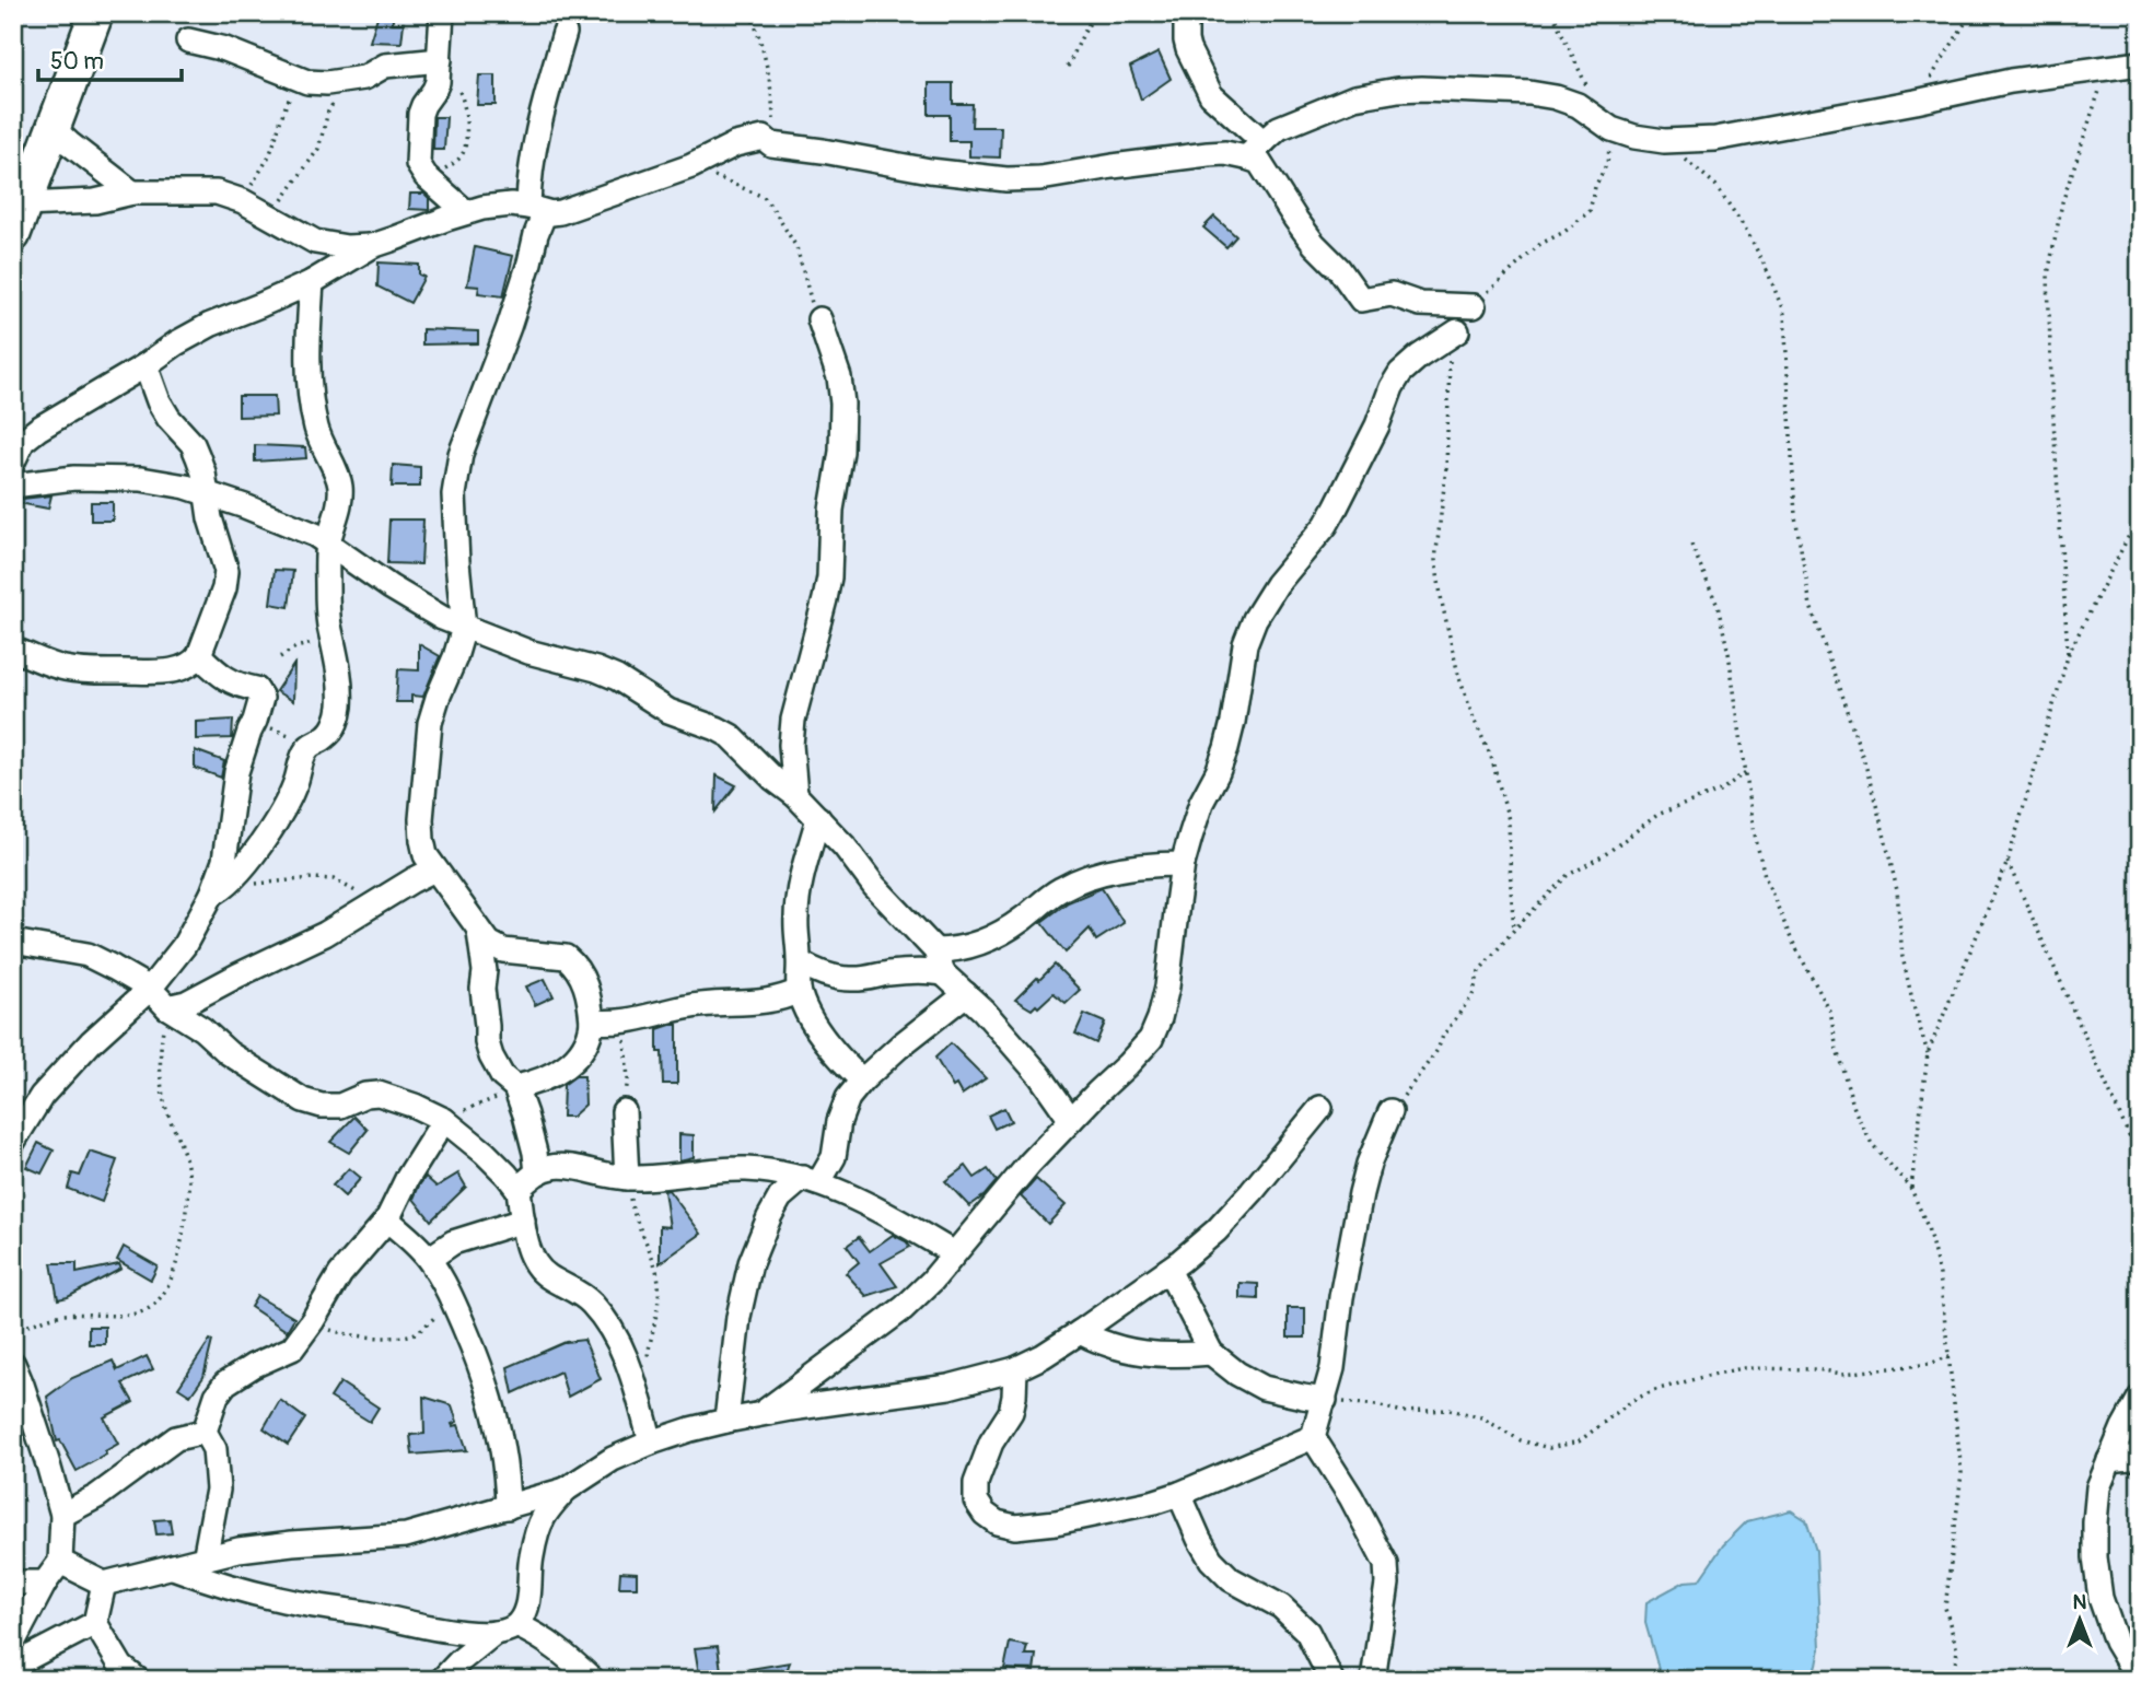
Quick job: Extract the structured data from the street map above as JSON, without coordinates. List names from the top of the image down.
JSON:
{
  "scale_bar": "50 m",
  "north": "top"
}
